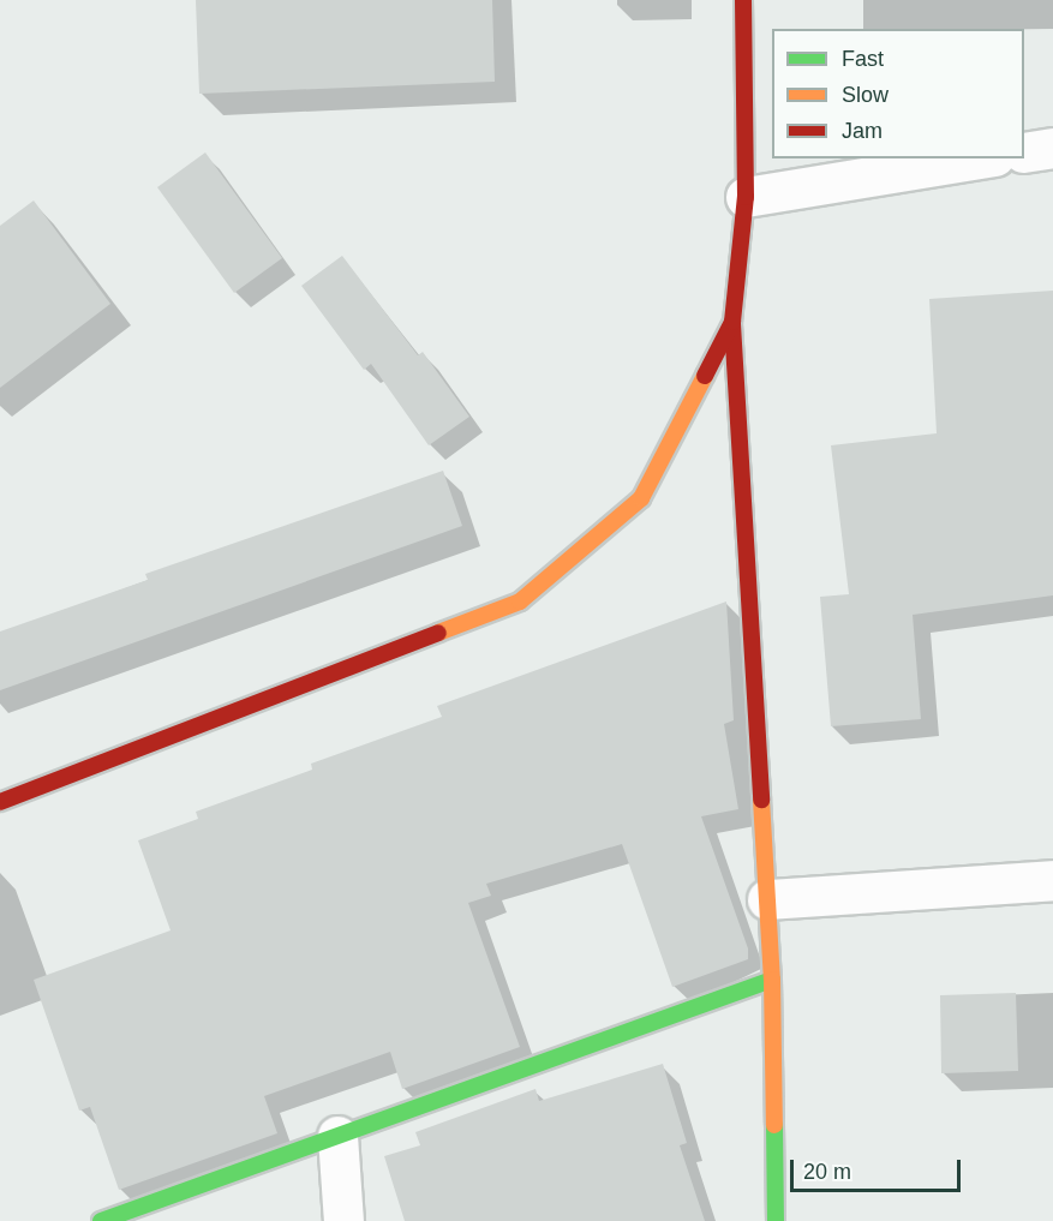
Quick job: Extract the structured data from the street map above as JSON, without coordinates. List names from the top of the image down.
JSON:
{
  "legend": ["Fast", "Slow", "Jam"],
  "scale_bar": "20 m"
}
